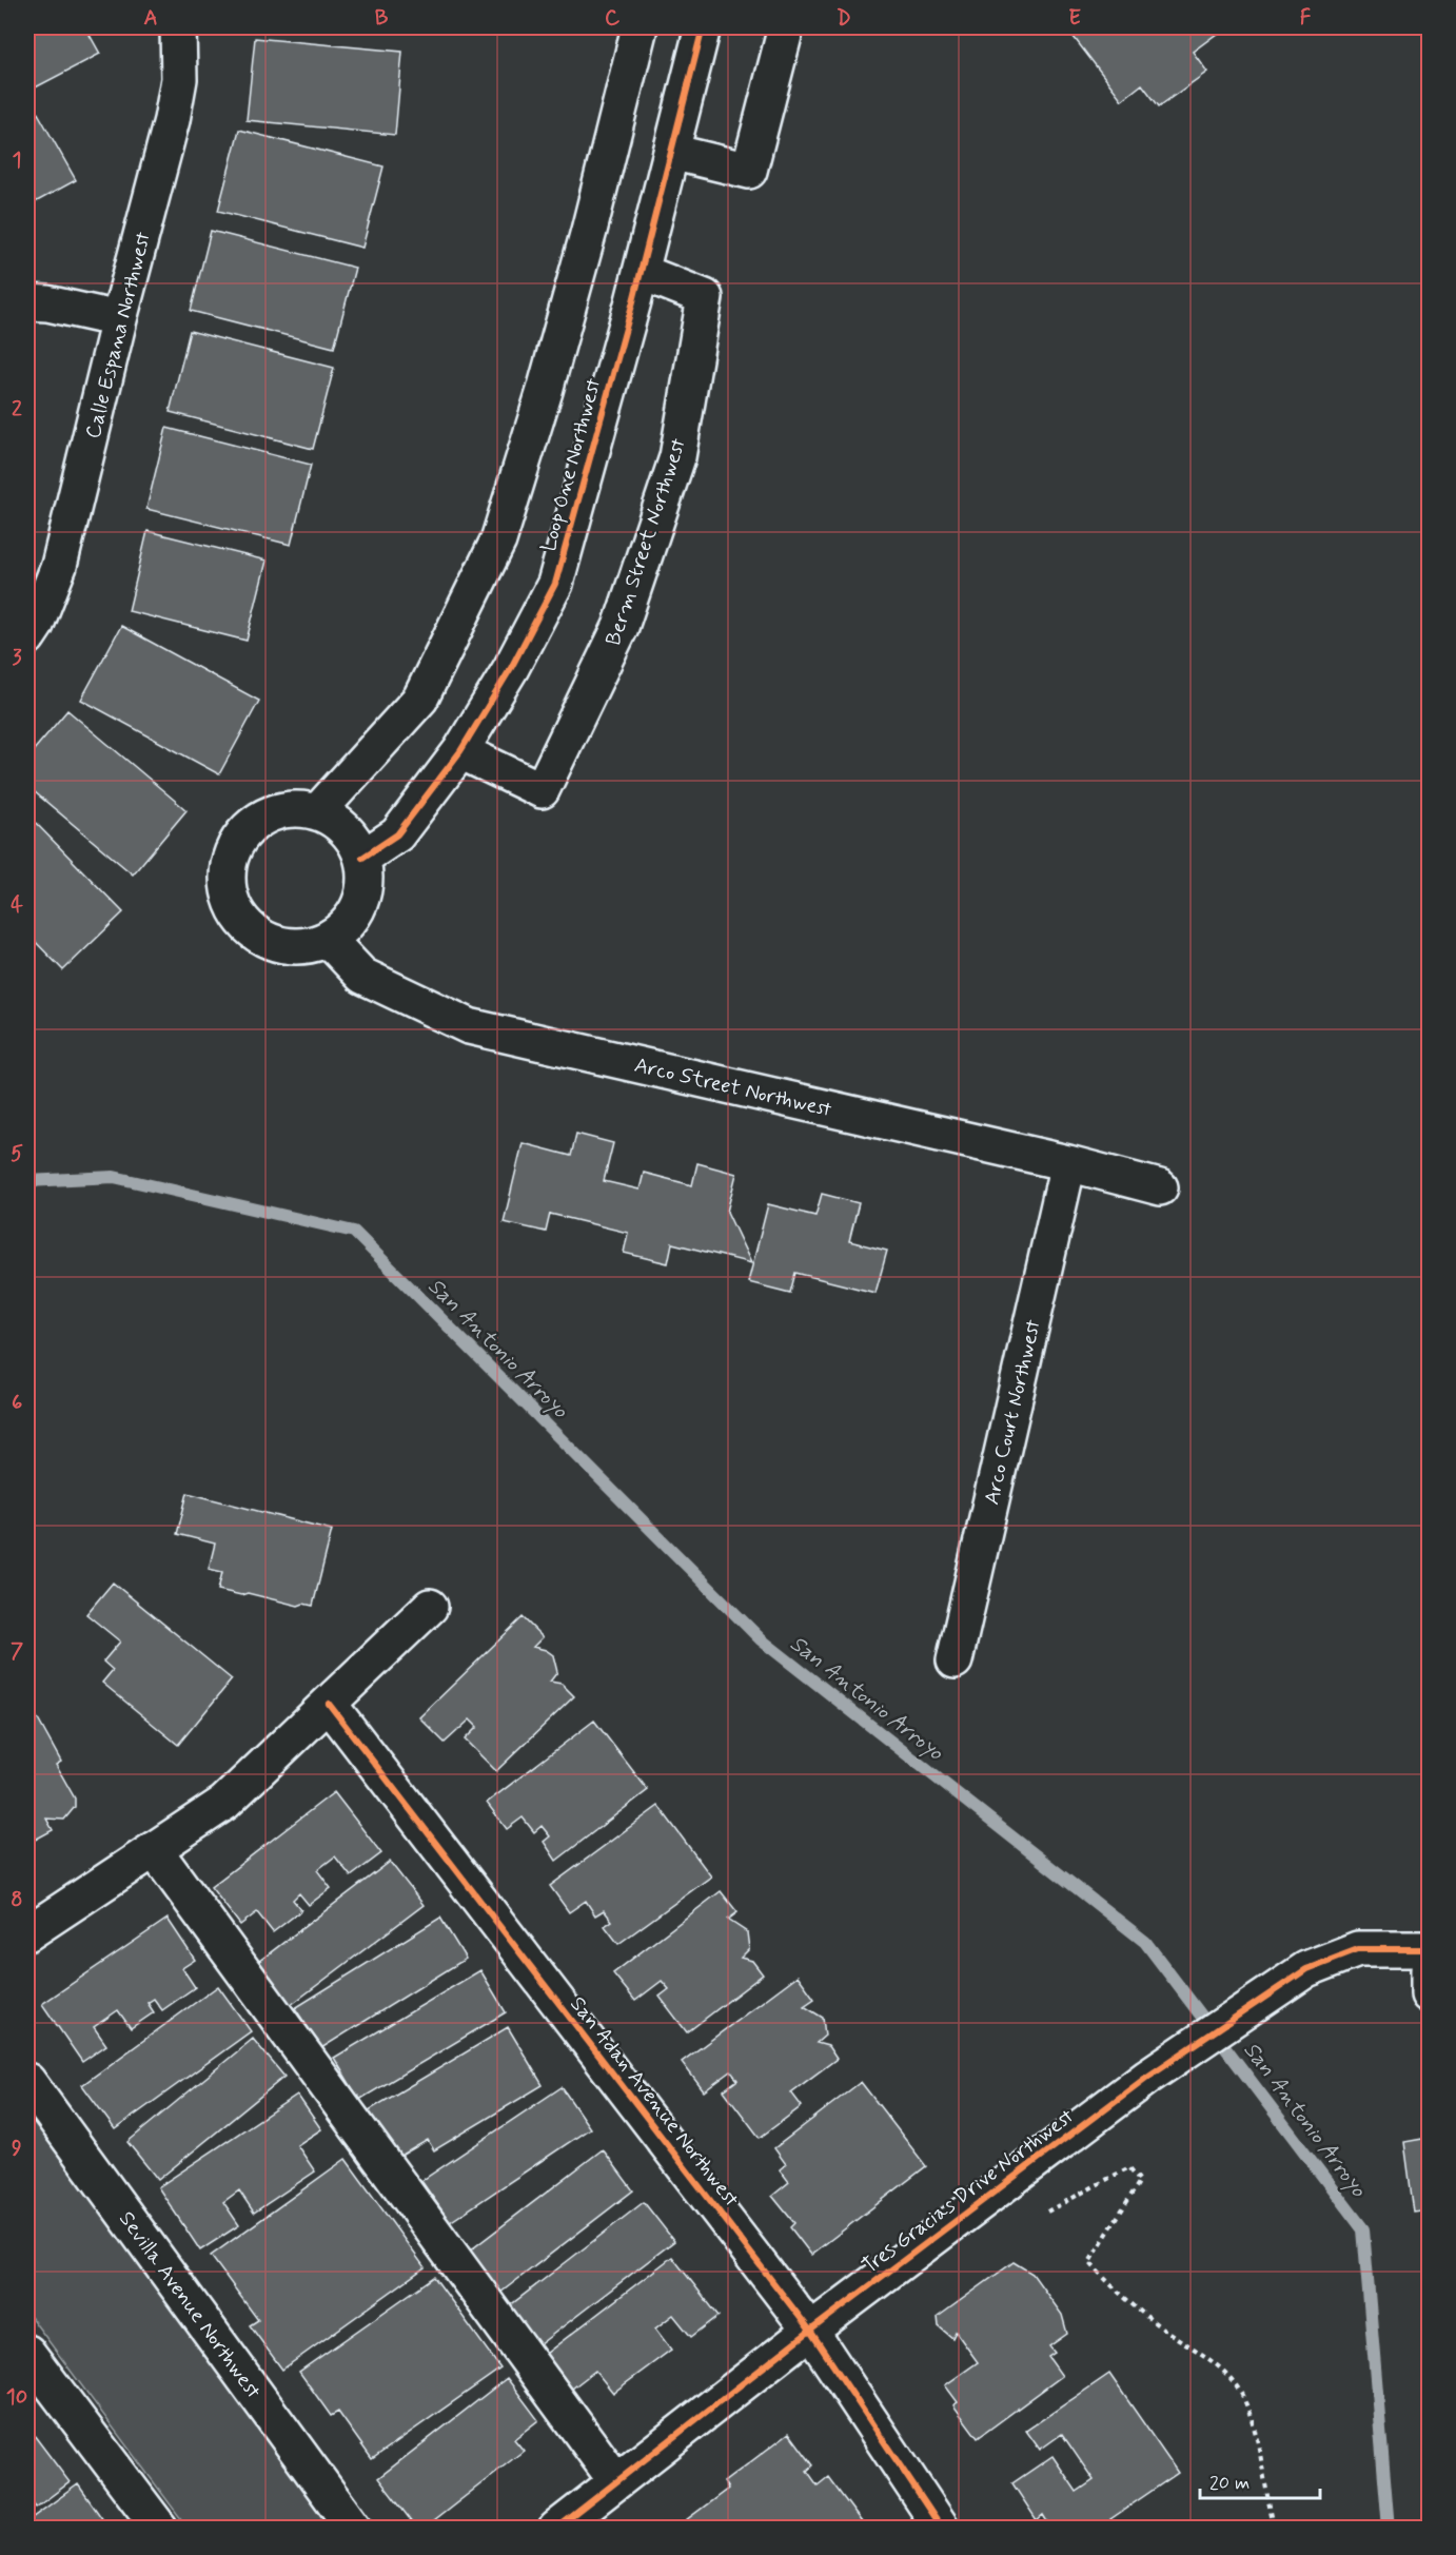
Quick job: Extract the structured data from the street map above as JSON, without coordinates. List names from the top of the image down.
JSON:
{
  "streets": {
    "street": [
      "Calle Espana Northwest",
      "Loop One Northwest",
      "Berm Street Northwest",
      "Arco Street Northwest",
      "Arco Court Northwest",
      "San Adan Avenue Northwest",
      "Tres Gracias Drive Northwest",
      "Sevilla Avenue Northwest"
    ]
  },
  "crossings": [
    ["Loop One Northwest", "Berm Street Northwest"],
    ["Loop One Northwest", "Arco Street Northwest"],
    ["Arco Street Northwest", "Arco Court Northwest"],
    ["San Adan Avenue Northwest", "Tres Gracias Drive Northwest"]
  ],
  "water": ["San Antonio Arroyo"],
  "scale_bar": "20 m",
  "grid": {
    "columns": [
      "A",
      "B",
      "C",
      "D",
      "E",
      "F"
    ],
    "rows": [
      "1",
      "2",
      "3",
      "4",
      "5",
      "6",
      "7",
      "8",
      "9",
      "10"
    ]
  }
}
